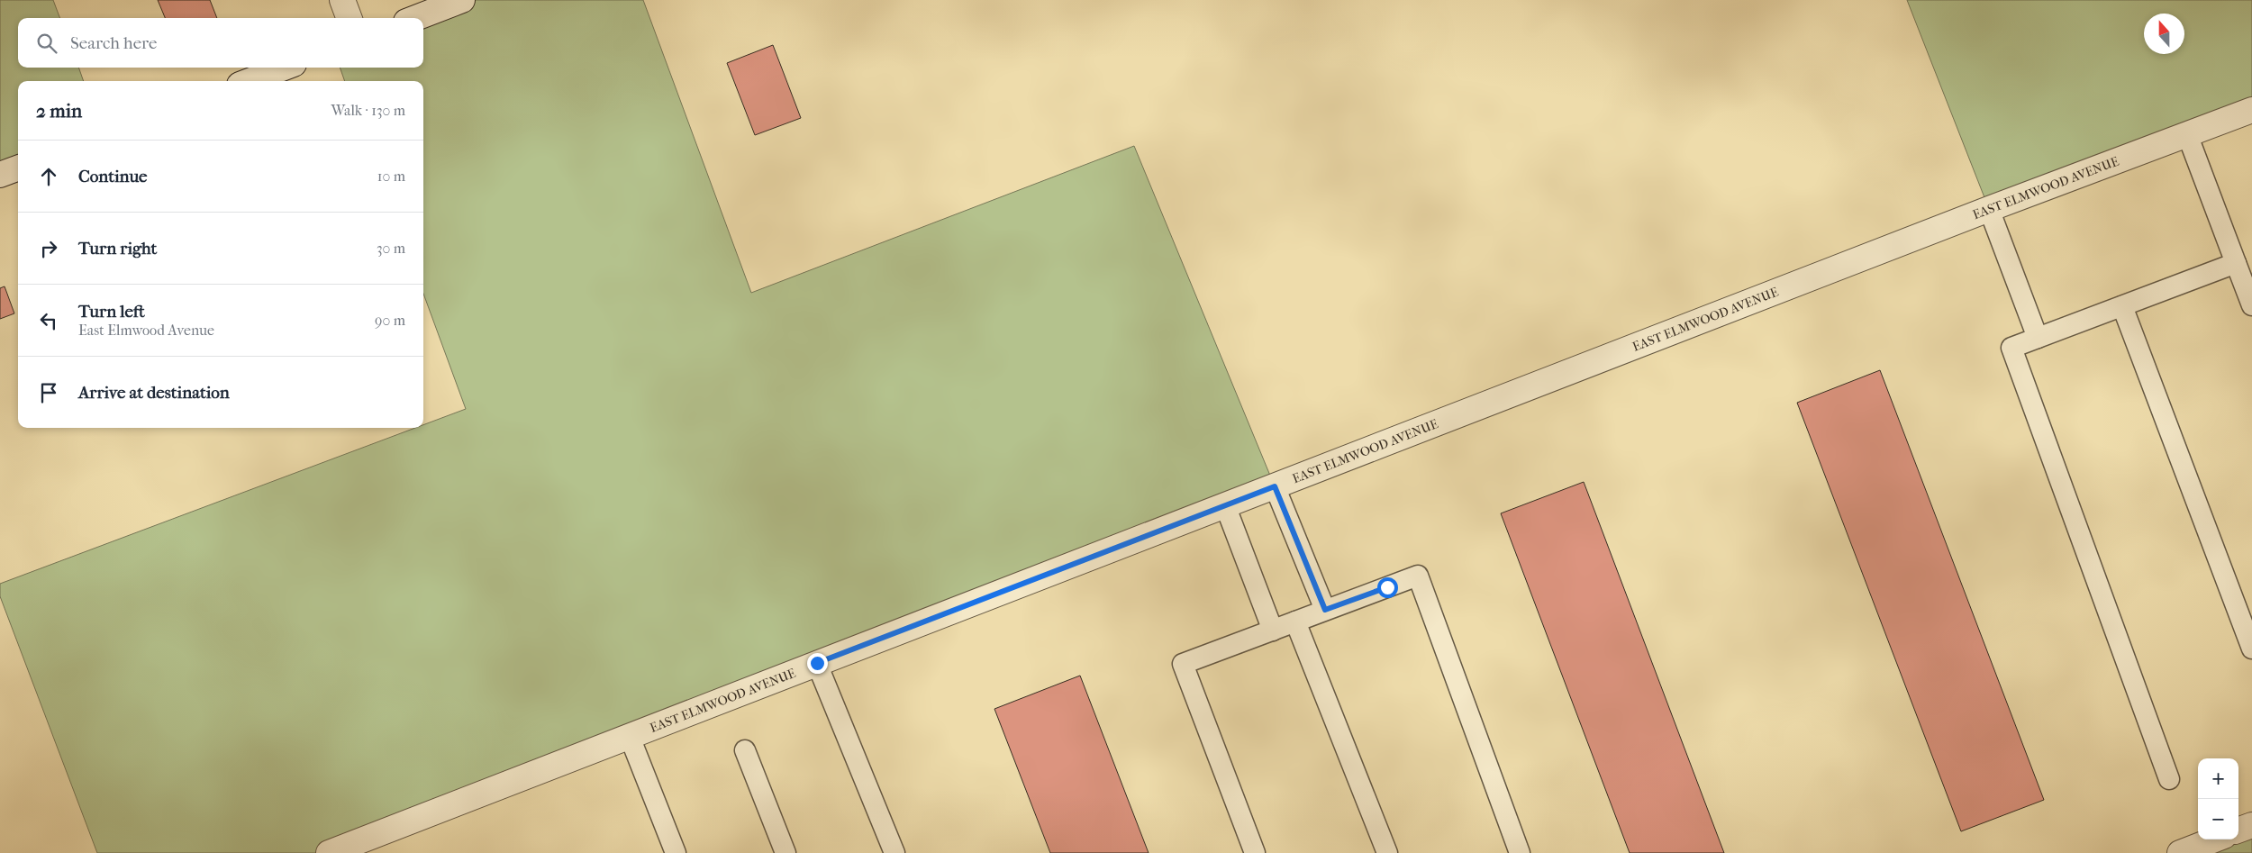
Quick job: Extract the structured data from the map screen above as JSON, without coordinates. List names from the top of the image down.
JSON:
{
  "streets": {
    "street": ["EAST ELMWOOD AVENUE"]
  },
  "north": "top",
  "page": {
    "search": "Search here",
    "heading": ["2 min", "Walk · 130 m"],
    "list": [
      ["Continue", "10 m"],
      ["Turn right", "30 m"],
      ["Turn left", "East Elmwood Avenue", "90 m"],
      "Arrive at destination"
    ],
    "map_buttons": ["+", "−"]
  }
}
